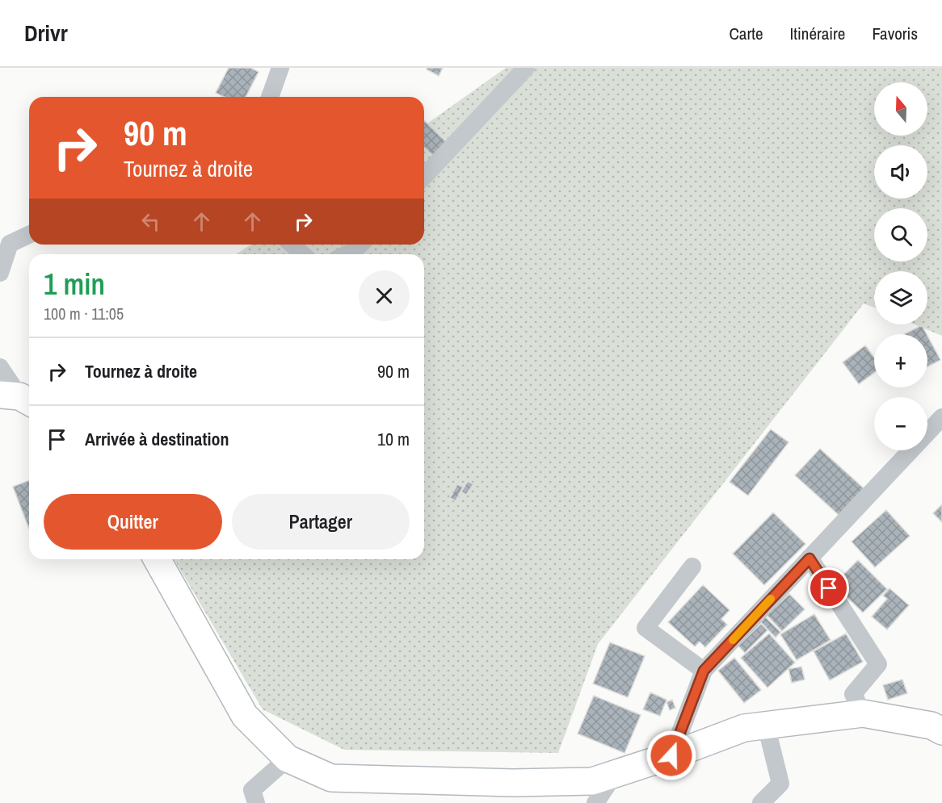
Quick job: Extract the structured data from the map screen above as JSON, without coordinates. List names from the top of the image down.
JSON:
{
  "north": "top",
  "page": {
    "header": "Drivr",
    "nav": ["Carte", "Itinéraire", "Favoris"],
    "map_buttons": ["+", "−"],
    "turn": ["90 m", "Tournez à droite"],
    "heading": ["1 min", "100 m · 11:05"],
    "list": [
      {
        "name": "Tournez à droite",
        "value": "90 m"
      },
      {
        "name": "Arrivée à destination",
        "value": "10 m"
      }
    ],
    "buttons": ["Quitter", "Partager"]
  }
}
